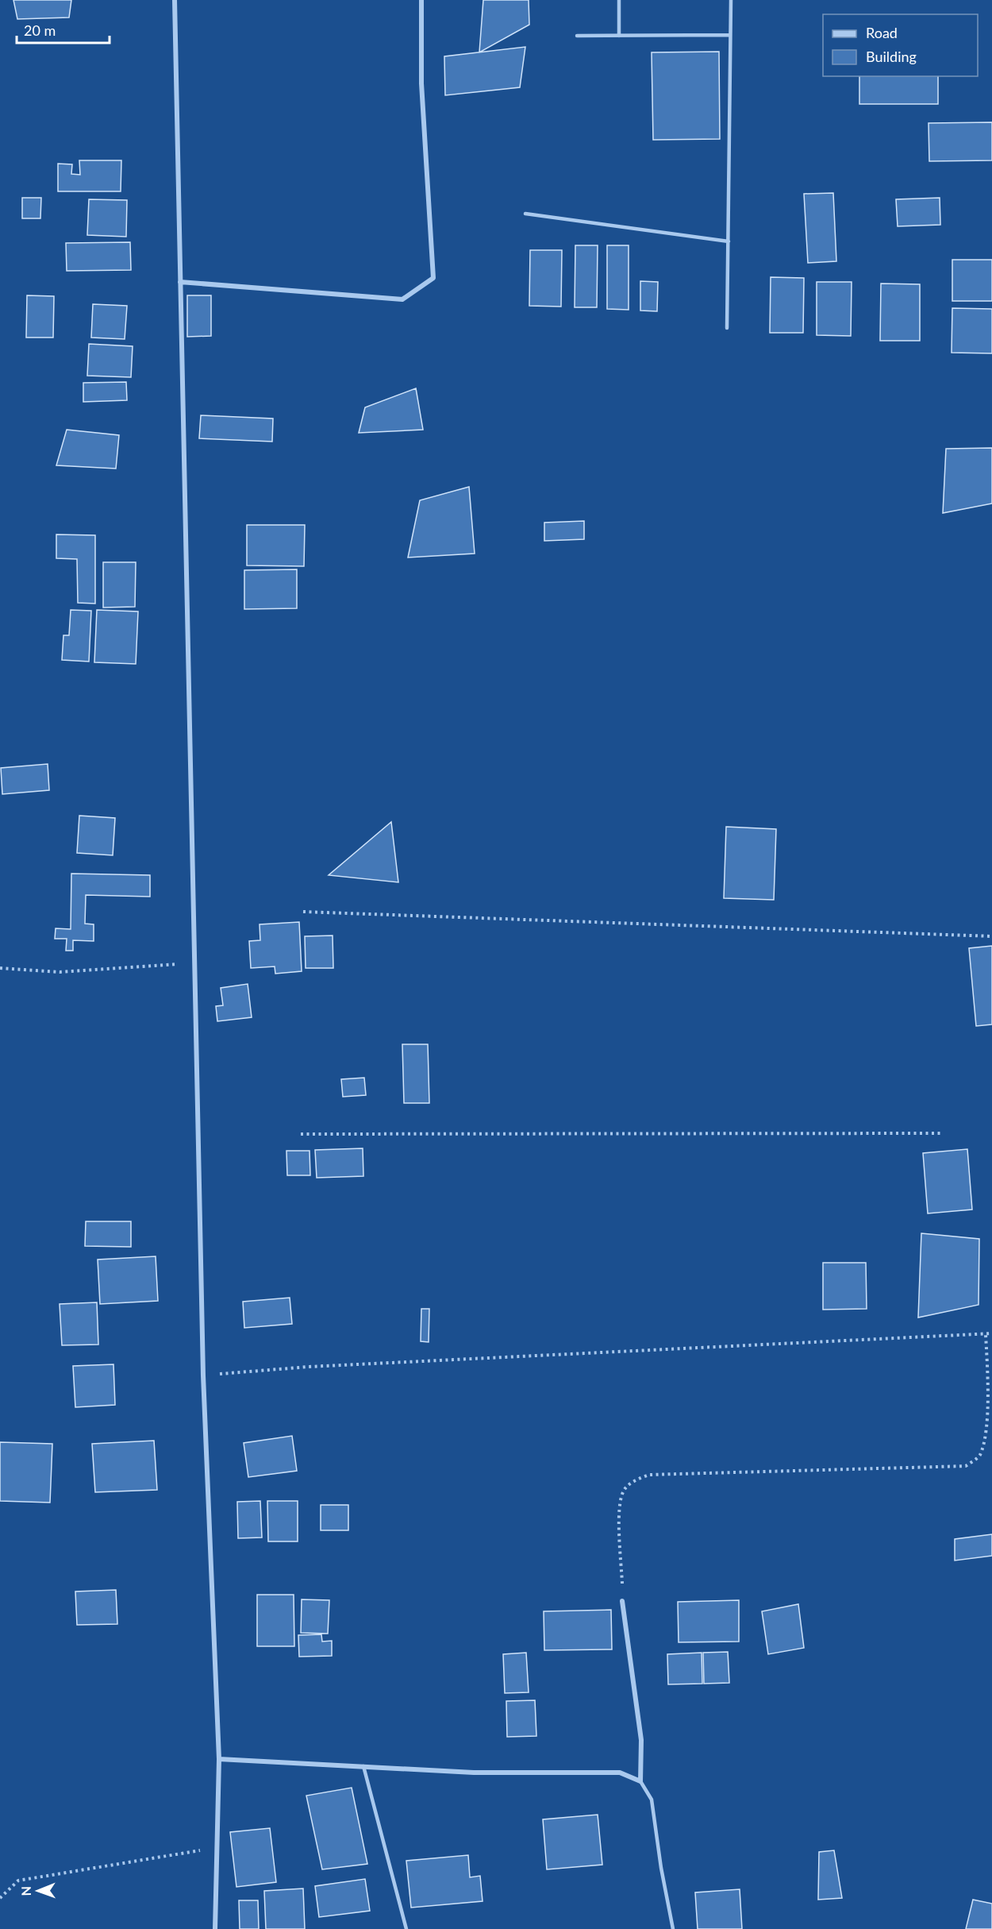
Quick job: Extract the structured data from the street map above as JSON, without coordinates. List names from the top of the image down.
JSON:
{
  "legend": ["Road", "Building"],
  "scale_bar": "20 m",
  "north": "left"
}
